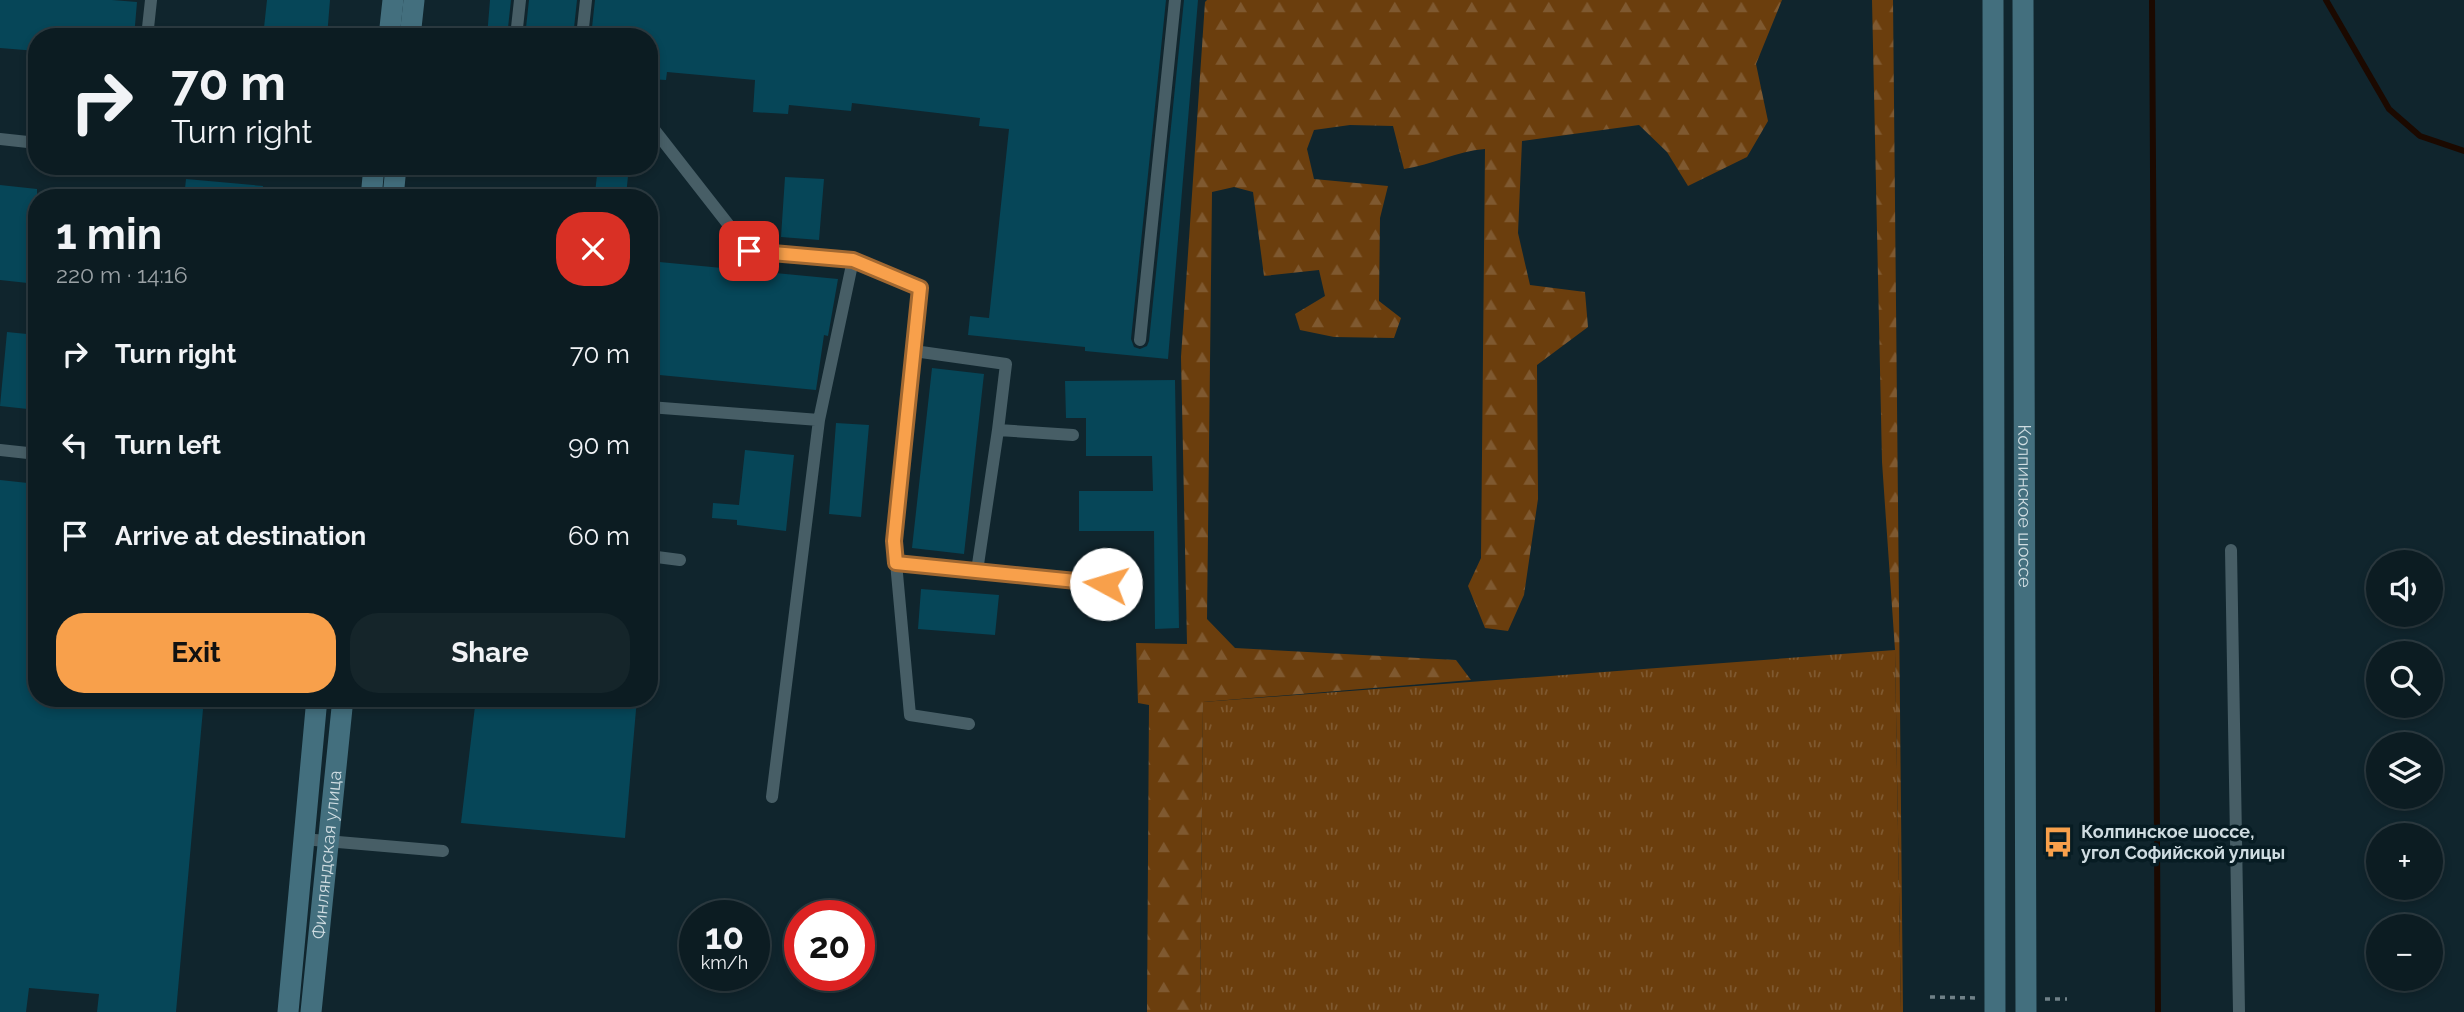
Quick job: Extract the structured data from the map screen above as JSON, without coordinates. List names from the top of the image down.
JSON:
{
  "streets": {
    "main road": ["Колпинское шоссе", "Финляндская улица"]
  },
  "places": {
    "bus stop": ["Колпинское шоссе, угол Софийской улицы"]
  },
  "page": {
    "turn": ["70 m", "Turn right"],
    "heading": ["1 min", "220 m · 14:16"],
    "list": [
      {
        "name": "Turn right",
        "value": "70 m"
      },
      {
        "name": "Turn left",
        "value": "90 m"
      },
      {
        "name": "Arrive at destination",
        "value": "60 m"
      }
    ],
    "map_buttons": ["+", "−"],
    "buttons": ["Exit", "Share"],
    "speed": "10 km/h",
    "limit": "20"
  }
}
